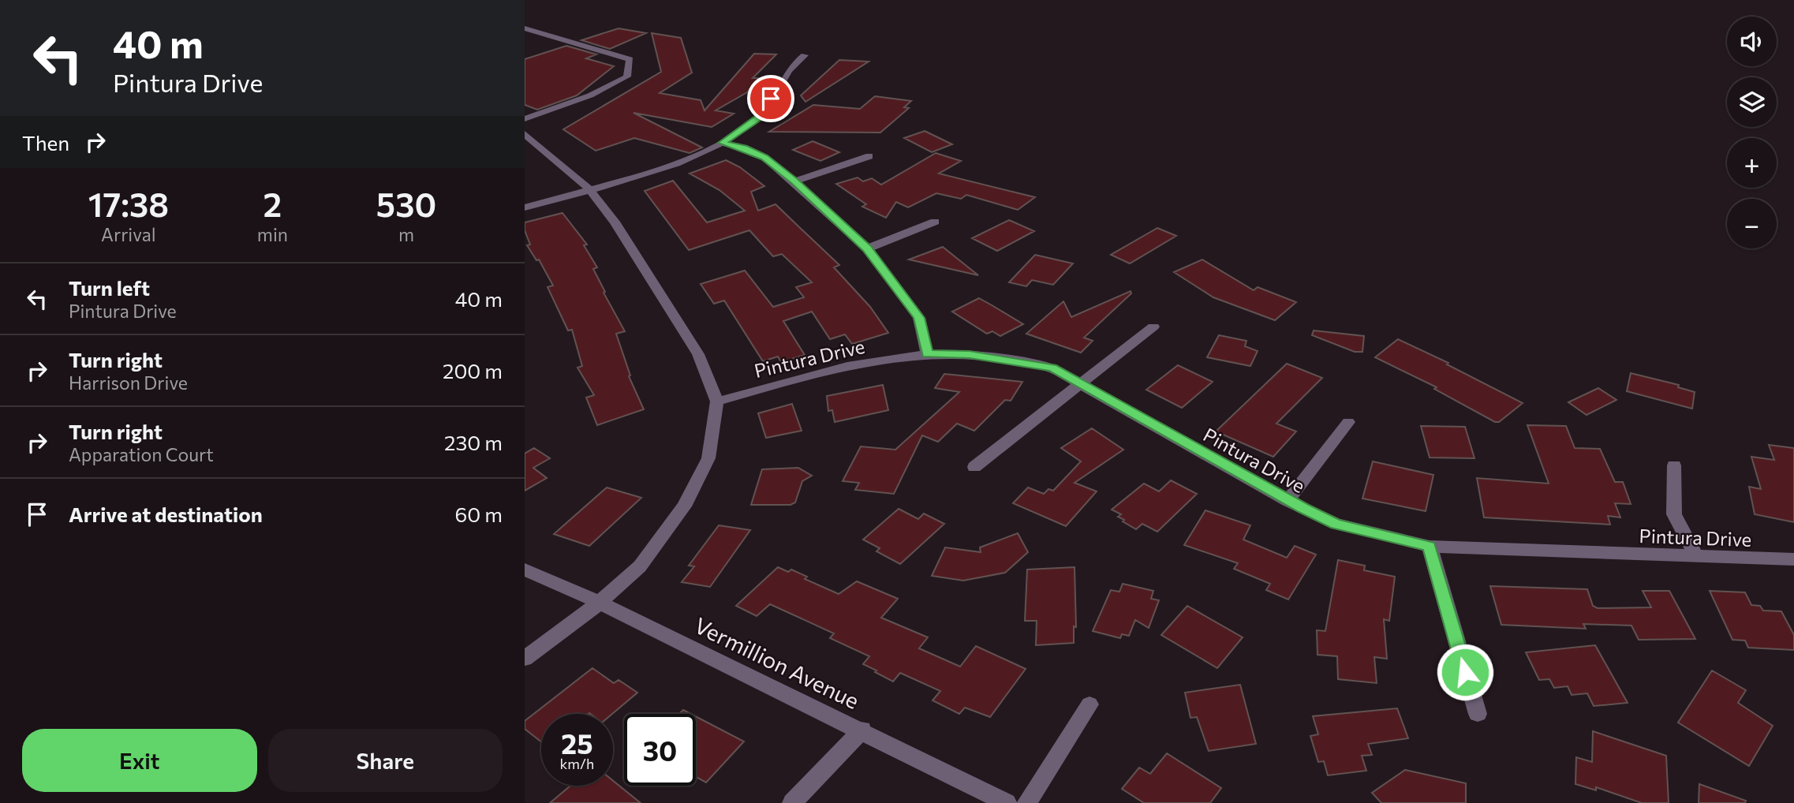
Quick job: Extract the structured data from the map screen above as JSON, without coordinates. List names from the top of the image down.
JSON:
{
  "streets": {
    "street": ["Pintura Drive", "Vermillion Avenue"]
  },
  "page": {
    "turn": ["40 m", "Pintura Drive"],
    "map_buttons": ["+", "−"],
    "then": "Then",
    "eta": [
      "17:38",
      "Arrival",
      "2",
      "min",
      "530",
      "m"
    ],
    "list": [
      {
        "name": "Turn left",
        "note": "Pintura Drive",
        "value": "40 m"
      },
      {
        "name": "Turn right",
        "note": "Harrison Drive",
        "value": "200 m"
      },
      {
        "name": "Turn right",
        "note": "Apparation Court",
        "value": "230 m"
      },
      {
        "name": "Arrive at destination",
        "value": "60 m"
      }
    ],
    "speed": "25 km/h",
    "limit": "30",
    "buttons": ["Exit", "Share"]
  }
}
